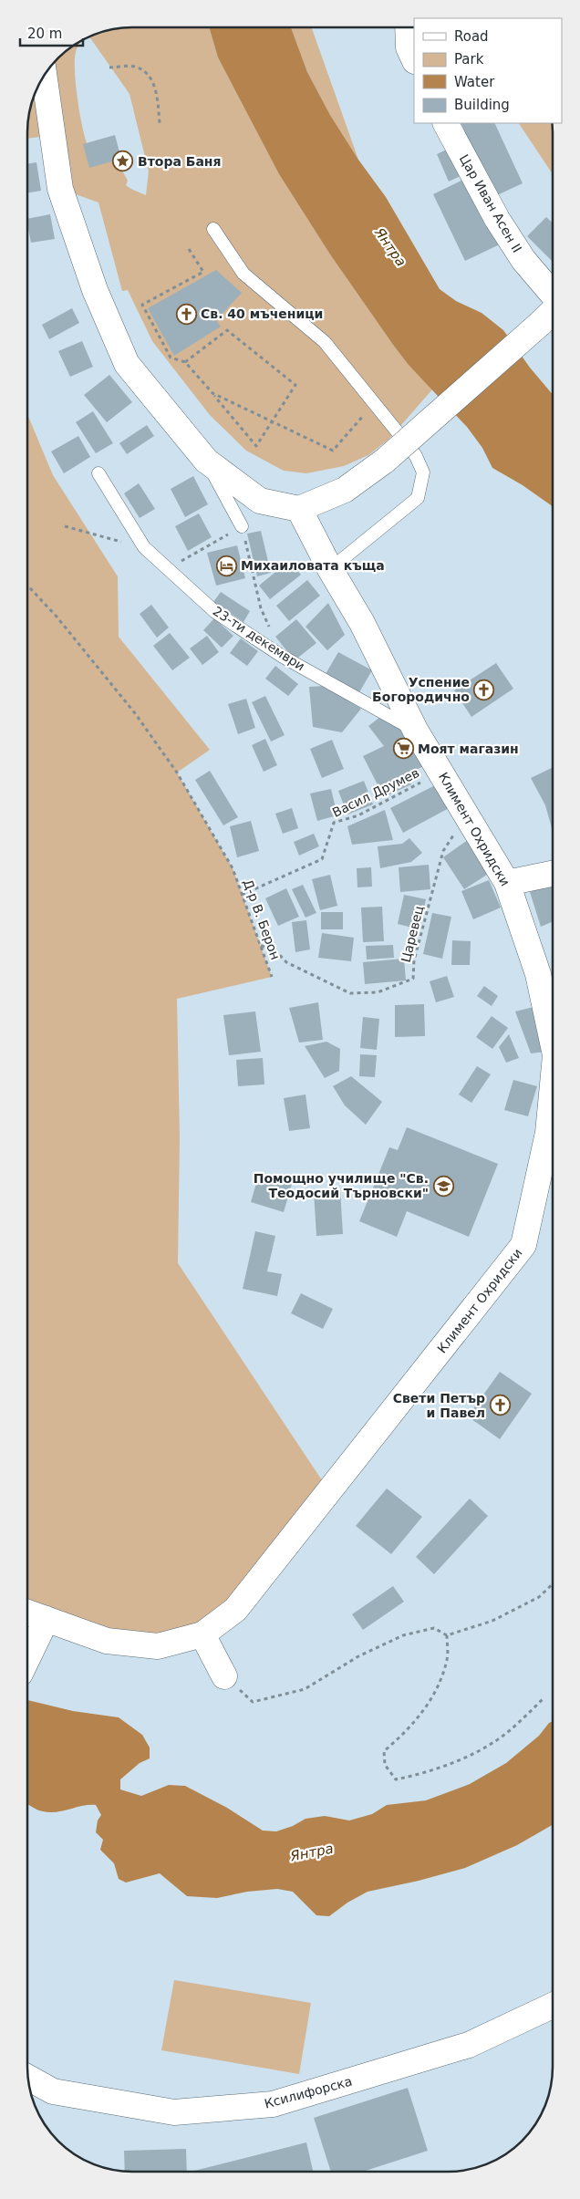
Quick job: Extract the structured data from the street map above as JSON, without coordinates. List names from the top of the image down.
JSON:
{
  "streets": {
    "street": ["Цар Иван Асен II", "Климент Охридски", "Ксилифорска"],
    "lane": ["23-ти декември"],
    "path": ["Васил Друмев", "Д-р В. Берон", "Царевец"]
  },
  "crossings": [
    ["23-ти декември", "Климент Охридски"],
    ["Васил Друмев", "Климент Охридски"],
    ["Васил Друмев", "Д-р В. Берон"],
    ["Климент Охридски", "Царевец"],
    ["Д-р В. Берон", "Царевец"]
  ],
  "water": ["Янтра"],
  "places": {
    "place": ["Втора Баня"],
    "church": ["Св. 40 мъченици", "Успение Богородично", "Свети Петър и Павел"],
    "hotel": ["Михаиловата къща"],
    "supermarket": ["Моят магазин"],
    "school or university": ["Помощно училище \"Св. Теодосий Търновски\""]
  },
  "legend": [
    "Road",
    "Park",
    "Water",
    "Building"
  ],
  "scale_bar": "20 m"
}
